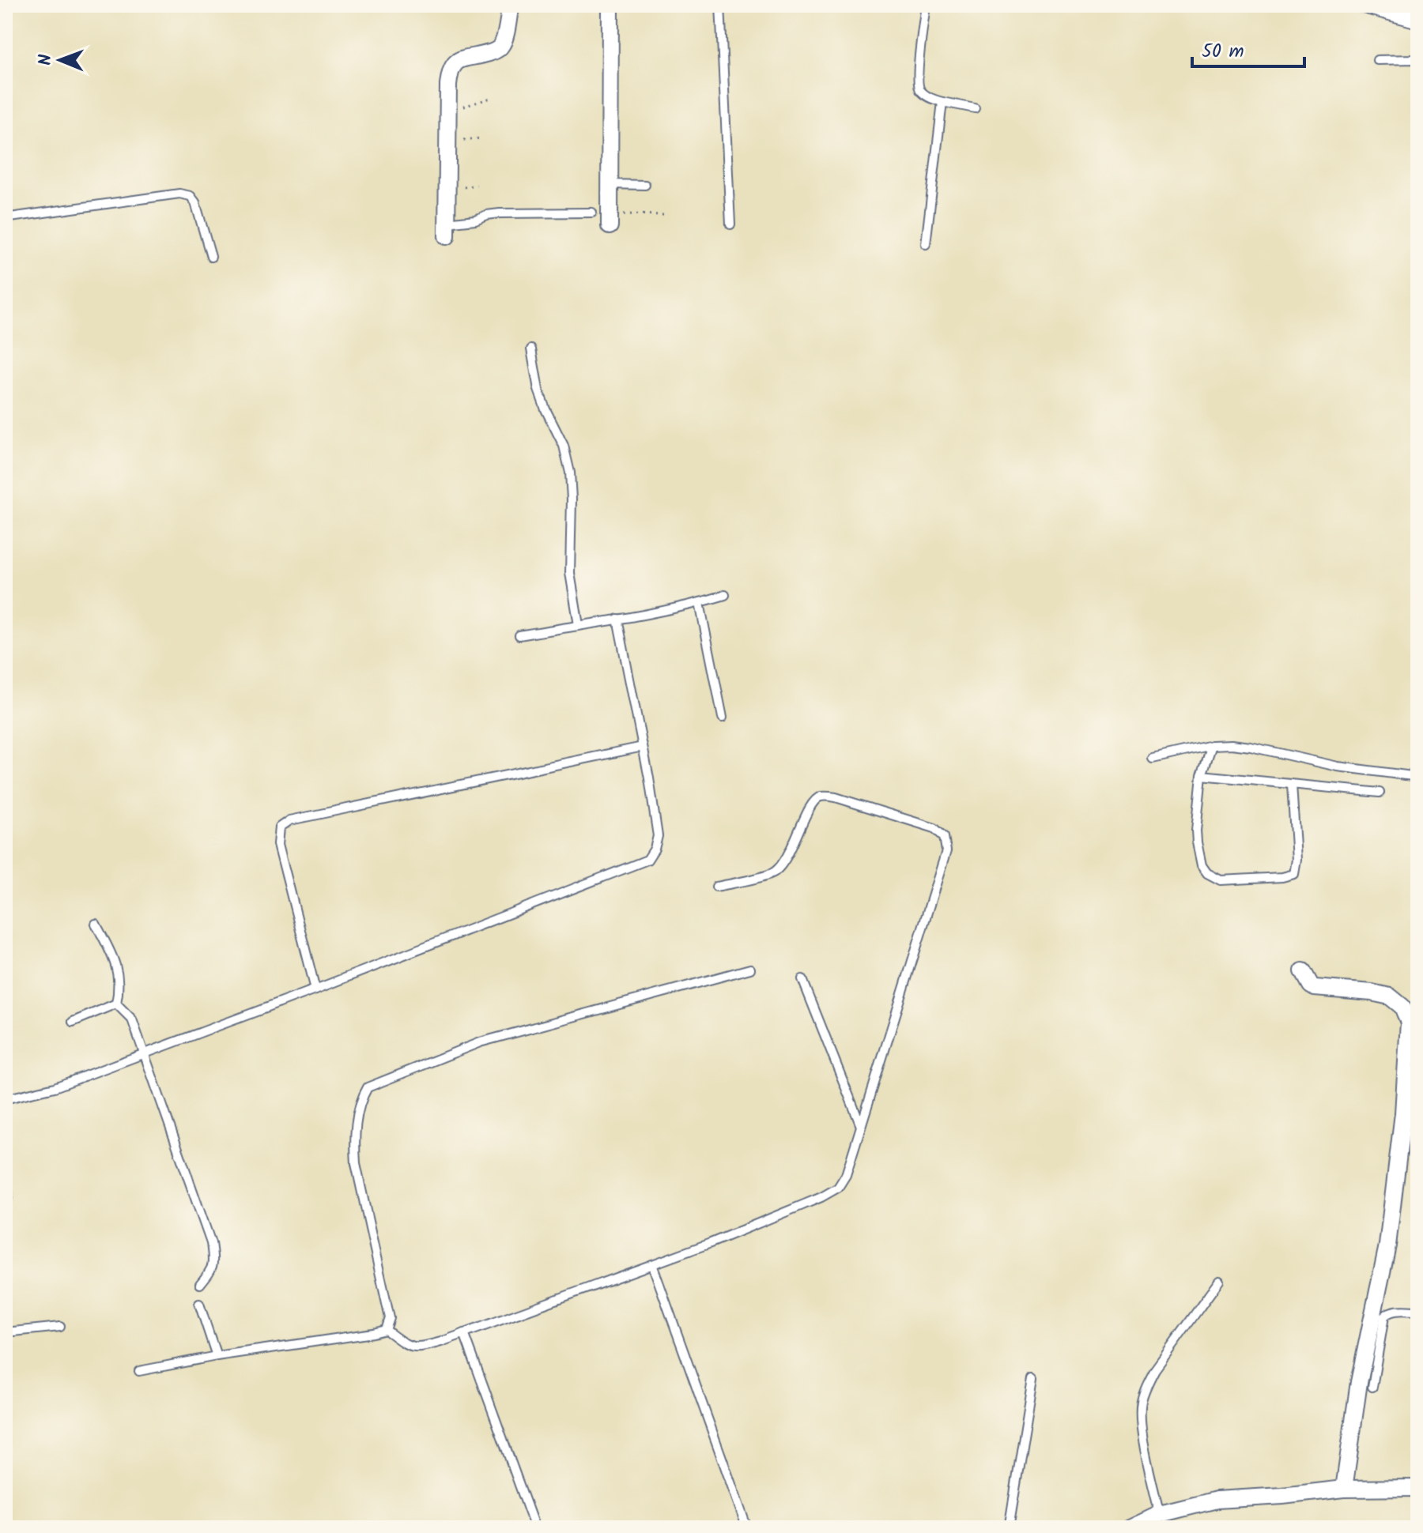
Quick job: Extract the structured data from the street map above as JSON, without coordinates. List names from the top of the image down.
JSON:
{
  "scale_bar": "50 m",
  "north": "left"
}
